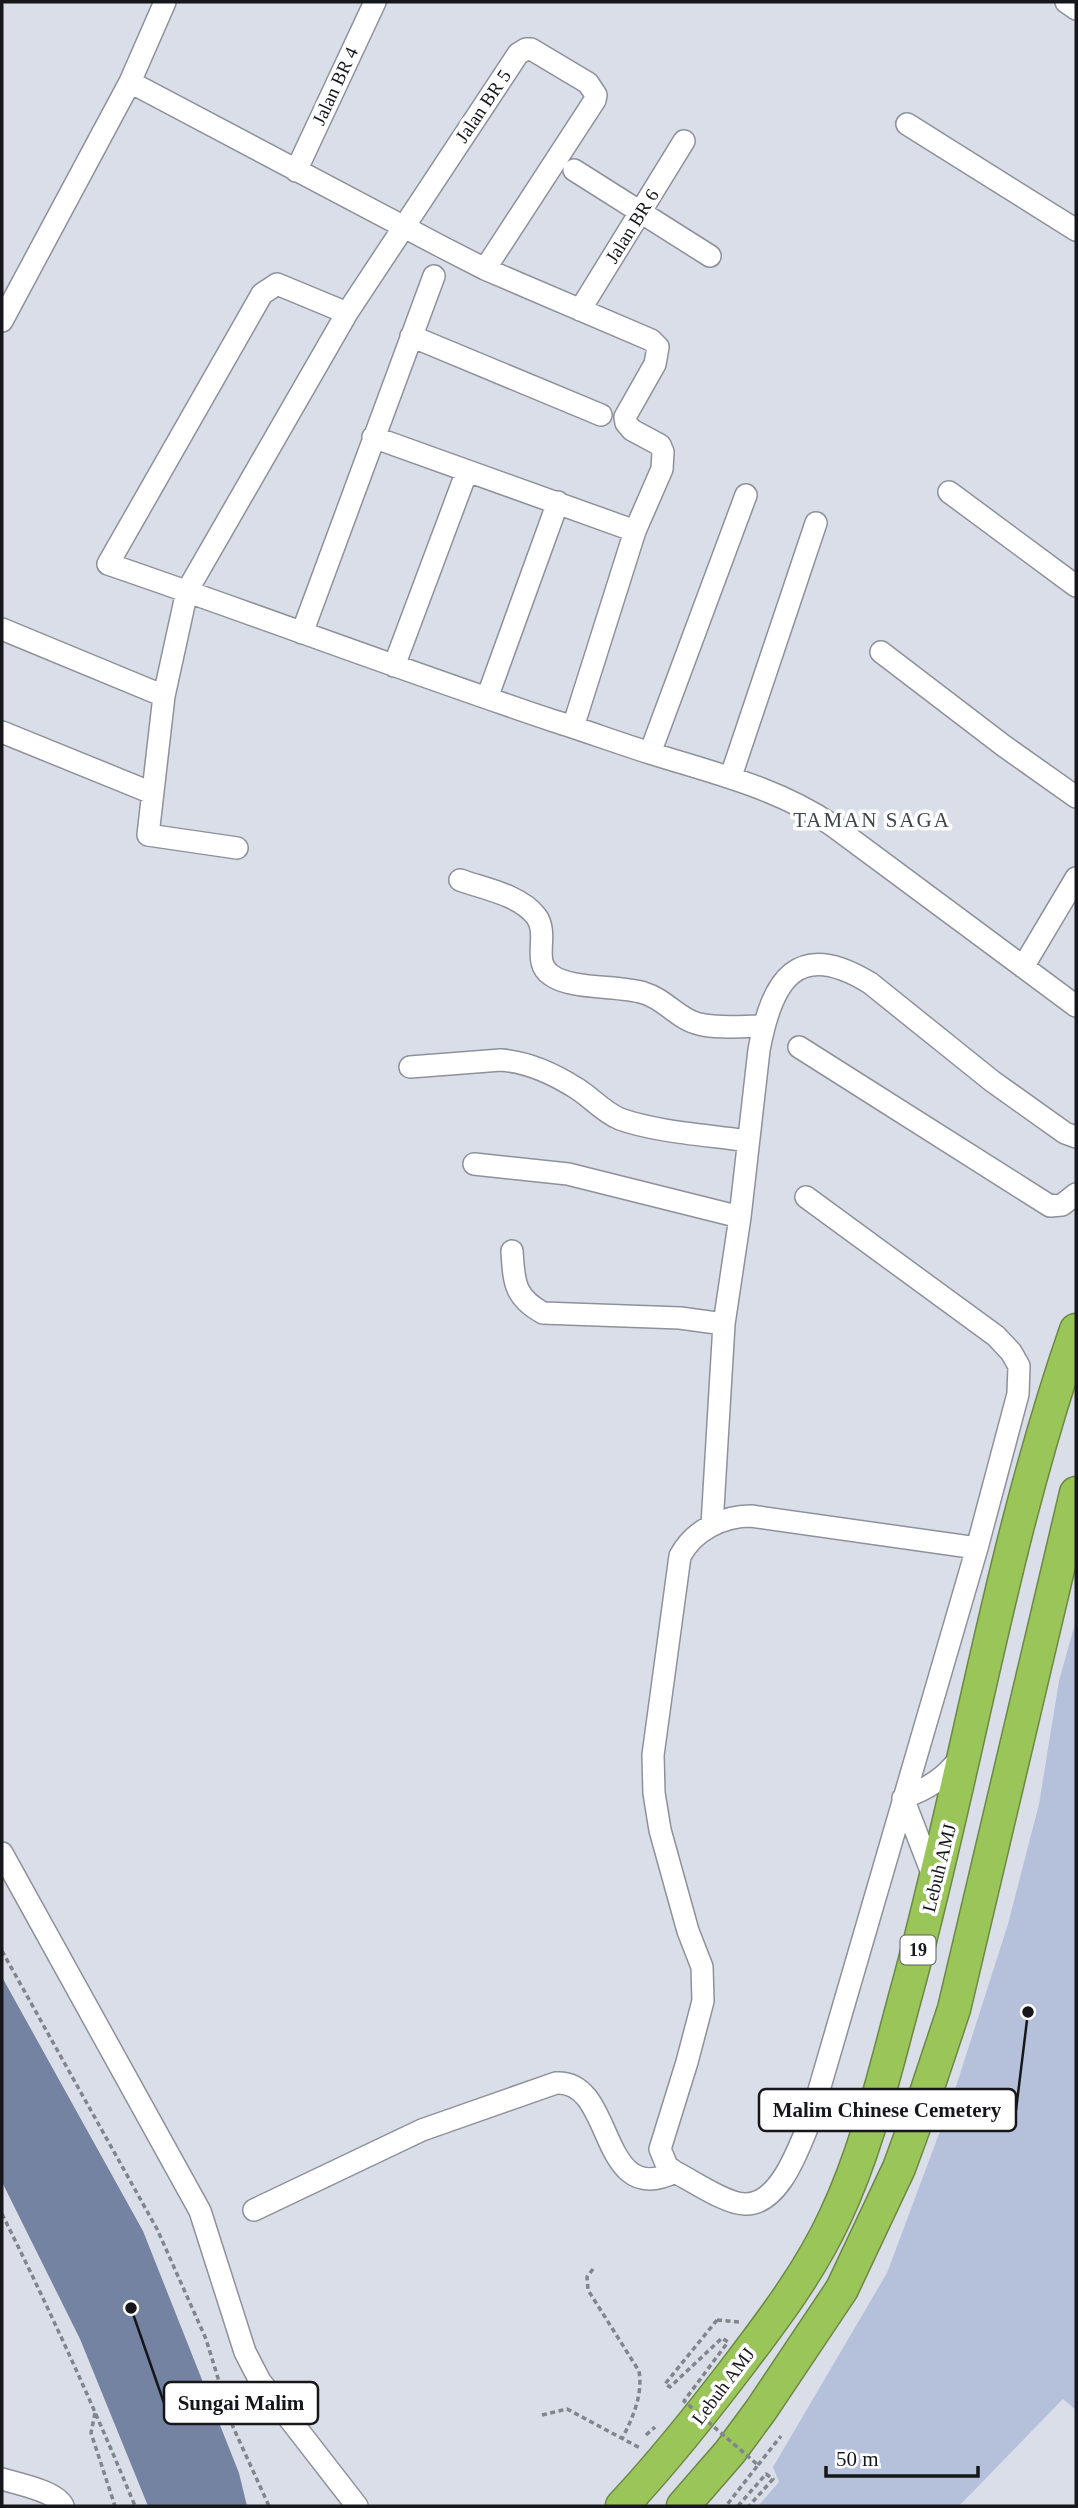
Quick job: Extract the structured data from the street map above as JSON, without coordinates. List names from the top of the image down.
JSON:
{
  "streets": {
    "highway": ["Lebuh AMJ", "19"],
    "street": ["Jalan BR 4", "Jalan BR 5", "Jalan BR 6"]
  },
  "districts": ["TAMAN SAGA"],
  "places": ["Malim Chinese Cemetery", "Sungai Malim"],
  "scale_bar": "50 m"
}
